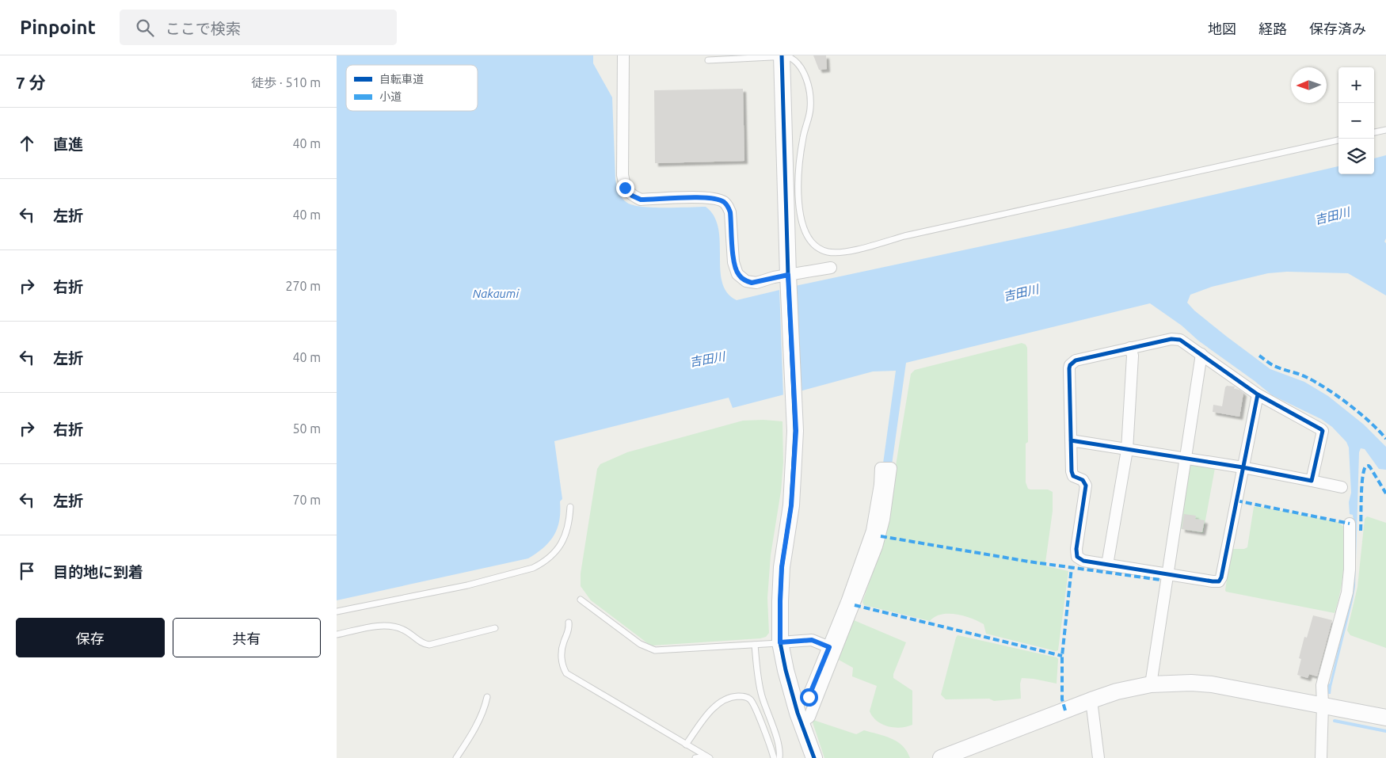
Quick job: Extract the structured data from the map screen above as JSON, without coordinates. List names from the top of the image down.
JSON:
{
  "water": ["吉田川", "Nakaumi"],
  "legend": ["自転車道", "小道"],
  "north": "left",
  "page": {
    "header": "Pinpoint",
    "search": "ここで検索",
    "nav": ["地図", "経路", "保存済み"],
    "heading": ["7 分", "徒歩 · 510 m"],
    "map_buttons": ["+", "−"],
    "list": [
      ["直進", "40 m"],
      ["左折", "40 m"],
      ["右折", "270 m"],
      ["左折", "40 m"],
      ["右折", "50 m"],
      ["左折", "70 m"],
      "目的地に到着"
    ],
    "buttons": ["保存", "共有"]
  }
}
